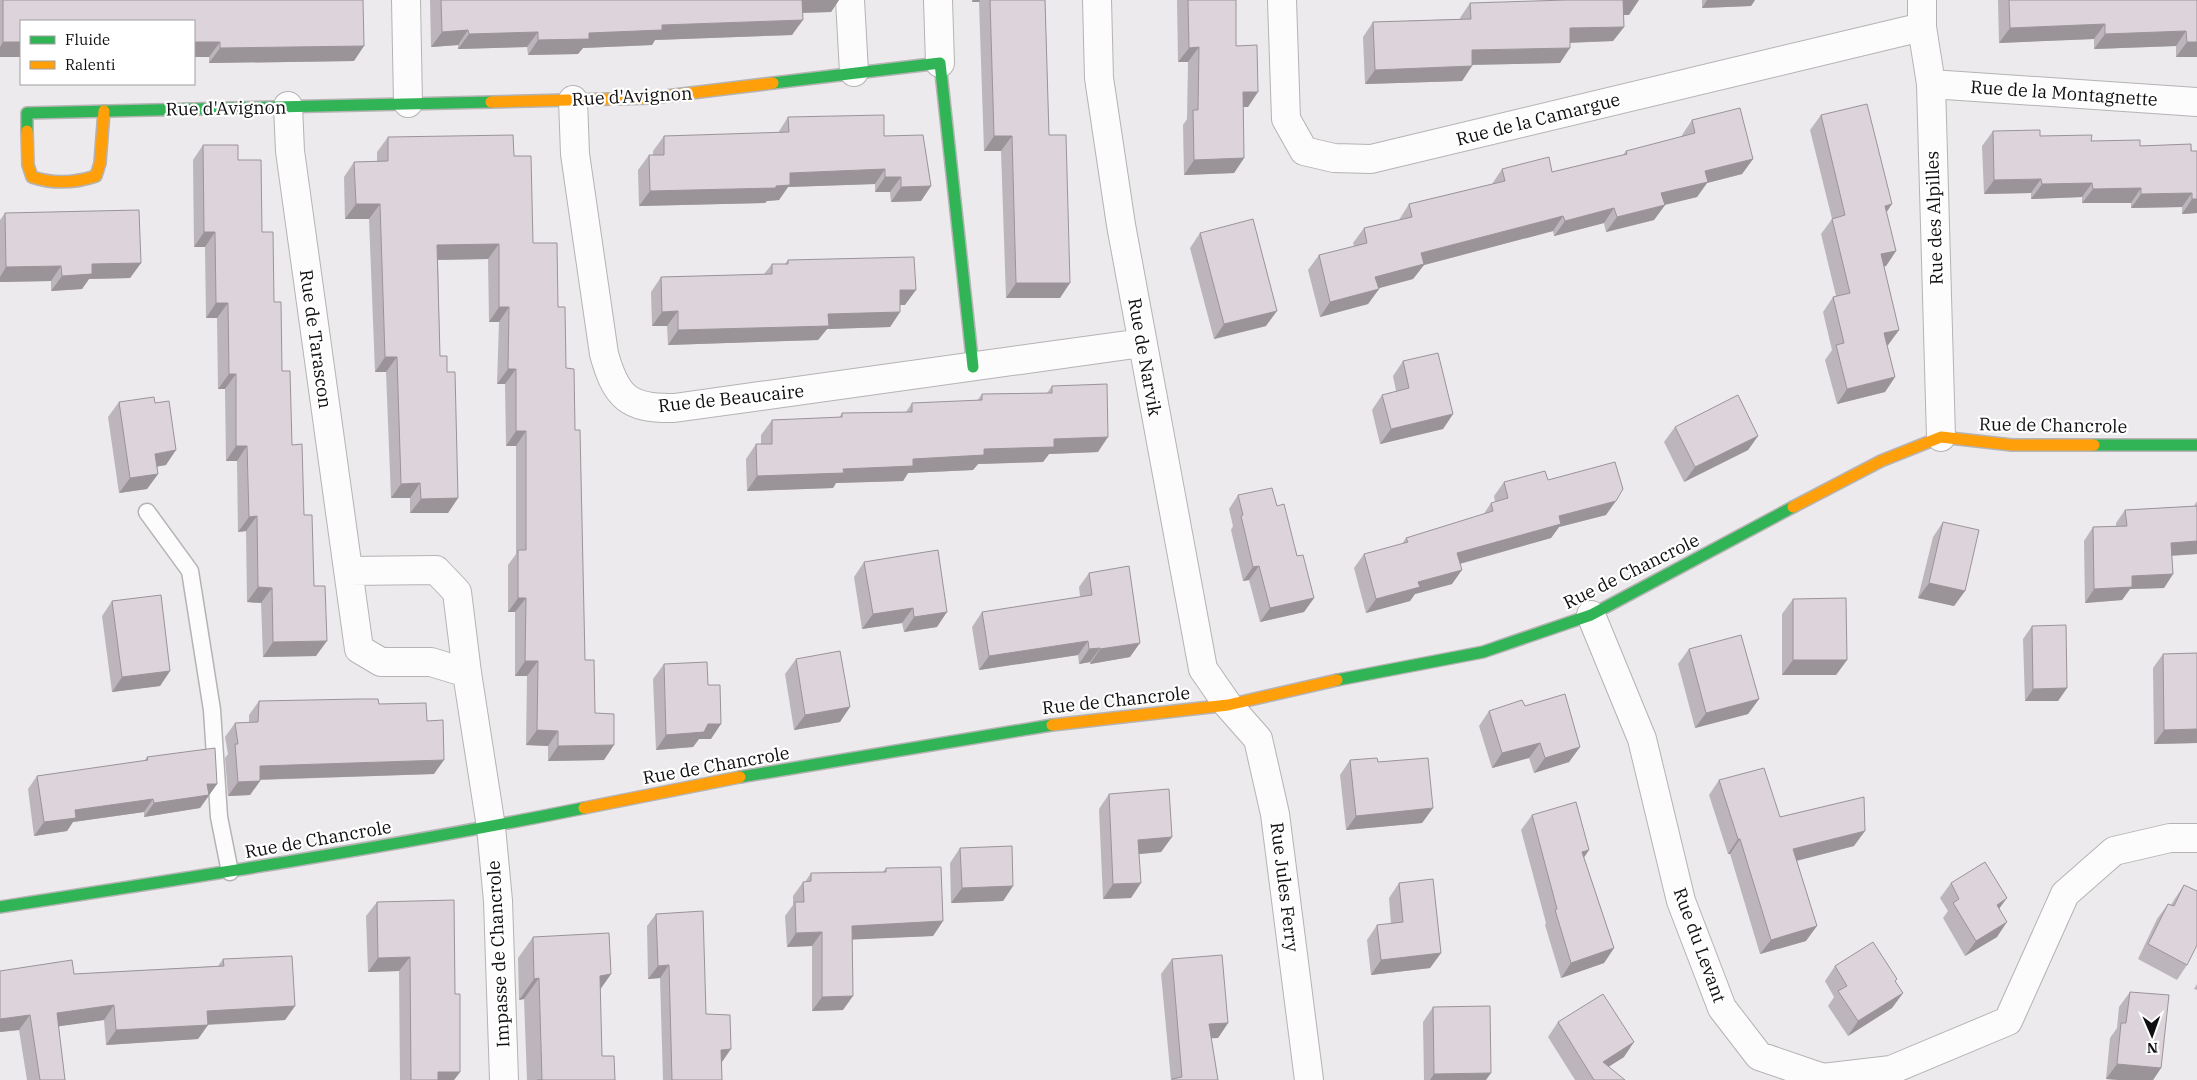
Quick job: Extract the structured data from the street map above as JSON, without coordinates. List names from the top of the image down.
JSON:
{
  "streets": {
    "street": [
      "Rue de la Montagnette",
      "Rue d'Avignon",
      "Rue de la Camargue",
      "Rue des Alpilles",
      "Rue de Tarascon",
      "Rue de Narvik",
      "Rue de Beaucaire",
      "Rue de Chancrole",
      "Rue Jules Ferry",
      "Rue du Levant",
      "Impasse de Chancrole"
    ]
  },
  "crossings": [
    ["Rue de la Montagnette", "Rue des Alpilles"],
    ["Rue d'Avignon", "Rue de Tarascon"],
    ["Rue d'Avignon", "Rue de Beaucaire"],
    ["Rue de la Camargue", "Rue des Alpilles"],
    ["Rue des Alpilles", "Rue de Chancrole"],
    ["Rue de Narvik", "Rue de Beaucaire"],
    ["Rue de Narvik", "Rue de Chancrole"],
    ["Rue de Narvik", "Rue Jules Ferry"],
    ["Rue de Chancrole", "Rue Jules Ferry"],
    ["Rue de Chancrole", "Rue du Levant"],
    ["Rue de Chancrole", "Impasse de Chancrole"]
  ],
  "legend": ["Fluide", "Ralenti"],
  "north": "bottom"
}
